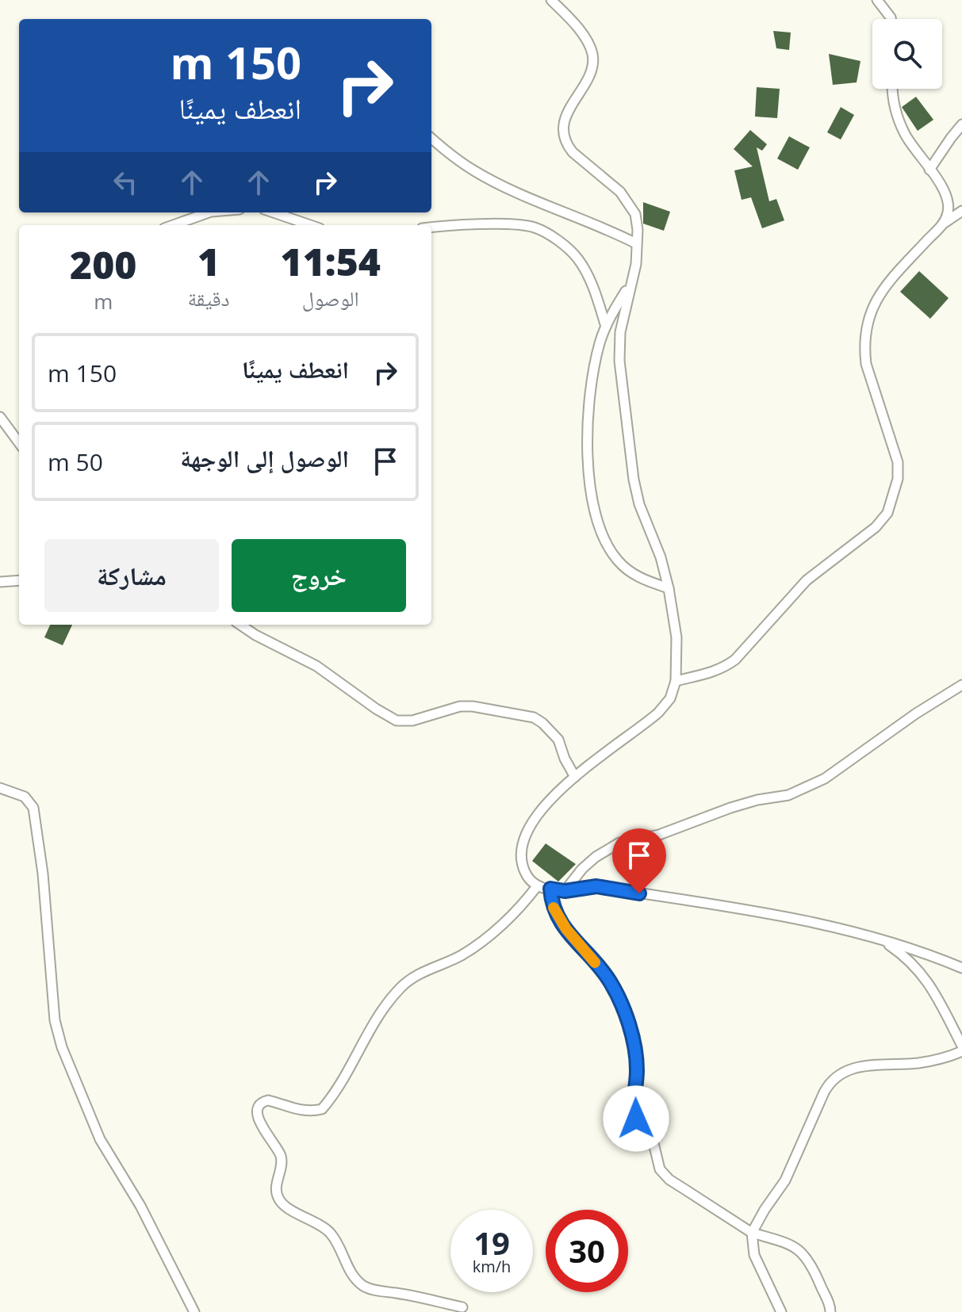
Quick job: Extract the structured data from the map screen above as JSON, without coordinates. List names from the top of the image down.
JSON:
{
  "page": {
    "turn": ["150 m", "انعطف يمينًا"],
    "eta": [
      "11:54",
      "الوصول",
      "1",
      "دقيقة",
      "200",
      "m"
    ],
    "list": [
      {
        "name": "انعطف يمينًا",
        "value": "150 m"
      },
      {
        "name": "الوصول إلى الوجهة",
        "value": "50 m"
      }
    ],
    "buttons": ["خروج", "مشاركة"],
    "speed": "19 km/h",
    "limit": "30"
  }
}
